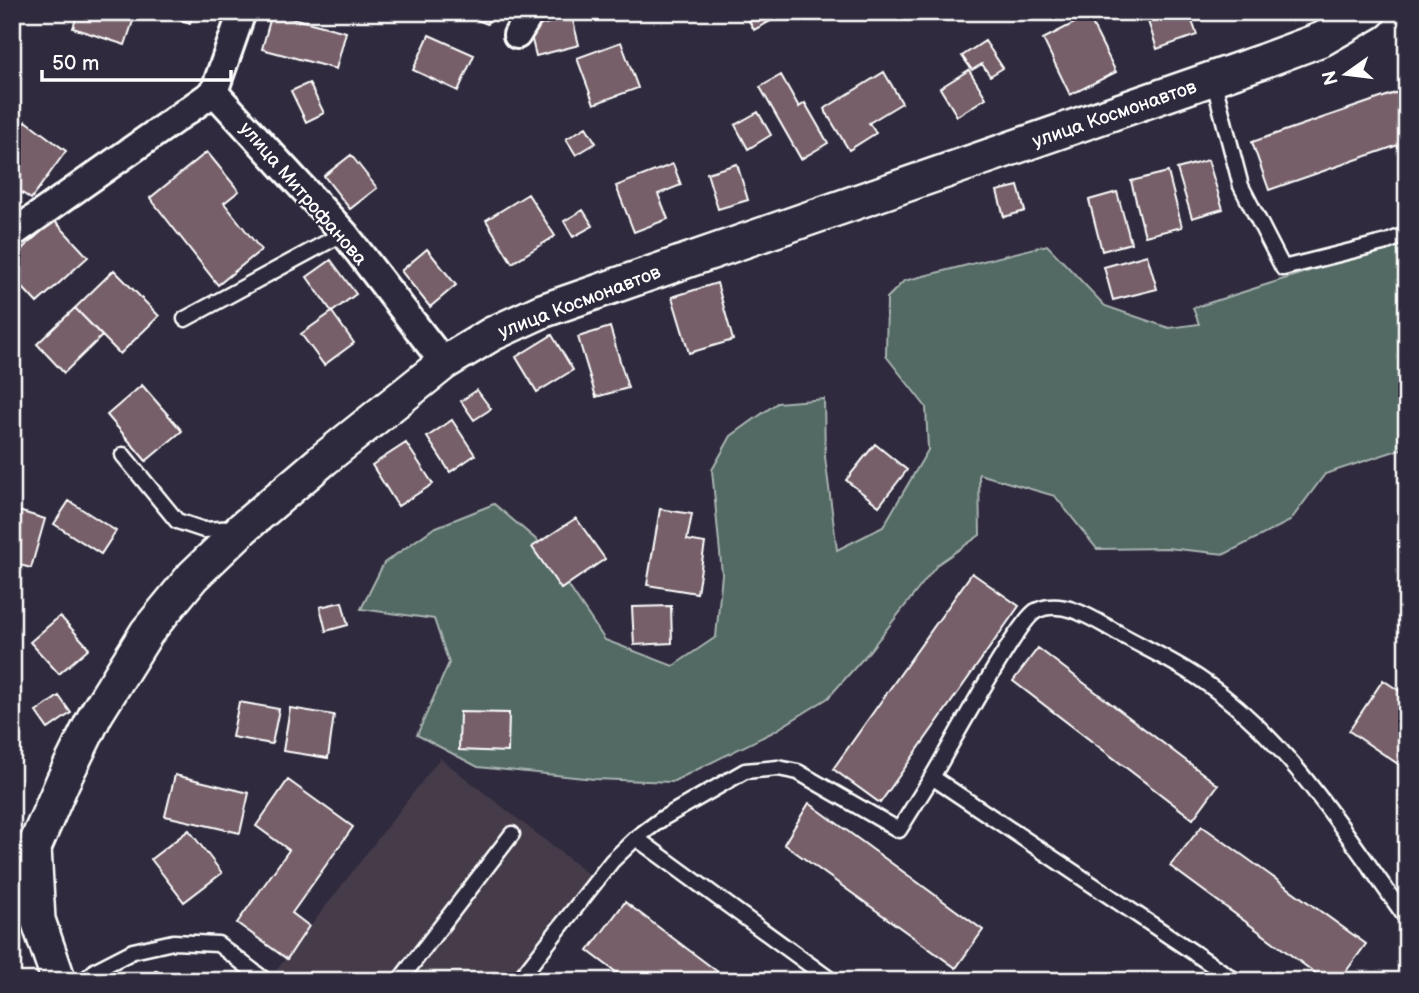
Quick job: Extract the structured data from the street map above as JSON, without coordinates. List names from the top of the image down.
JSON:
{
  "streets": {
    "street": ["улица Космонавтов", "улица Митрофанова"]
  },
  "crossings": [
    ["улица Космонавтов", "улица Митрофанова"]
  ],
  "scale_bar": "50 m",
  "north": "left"
}
